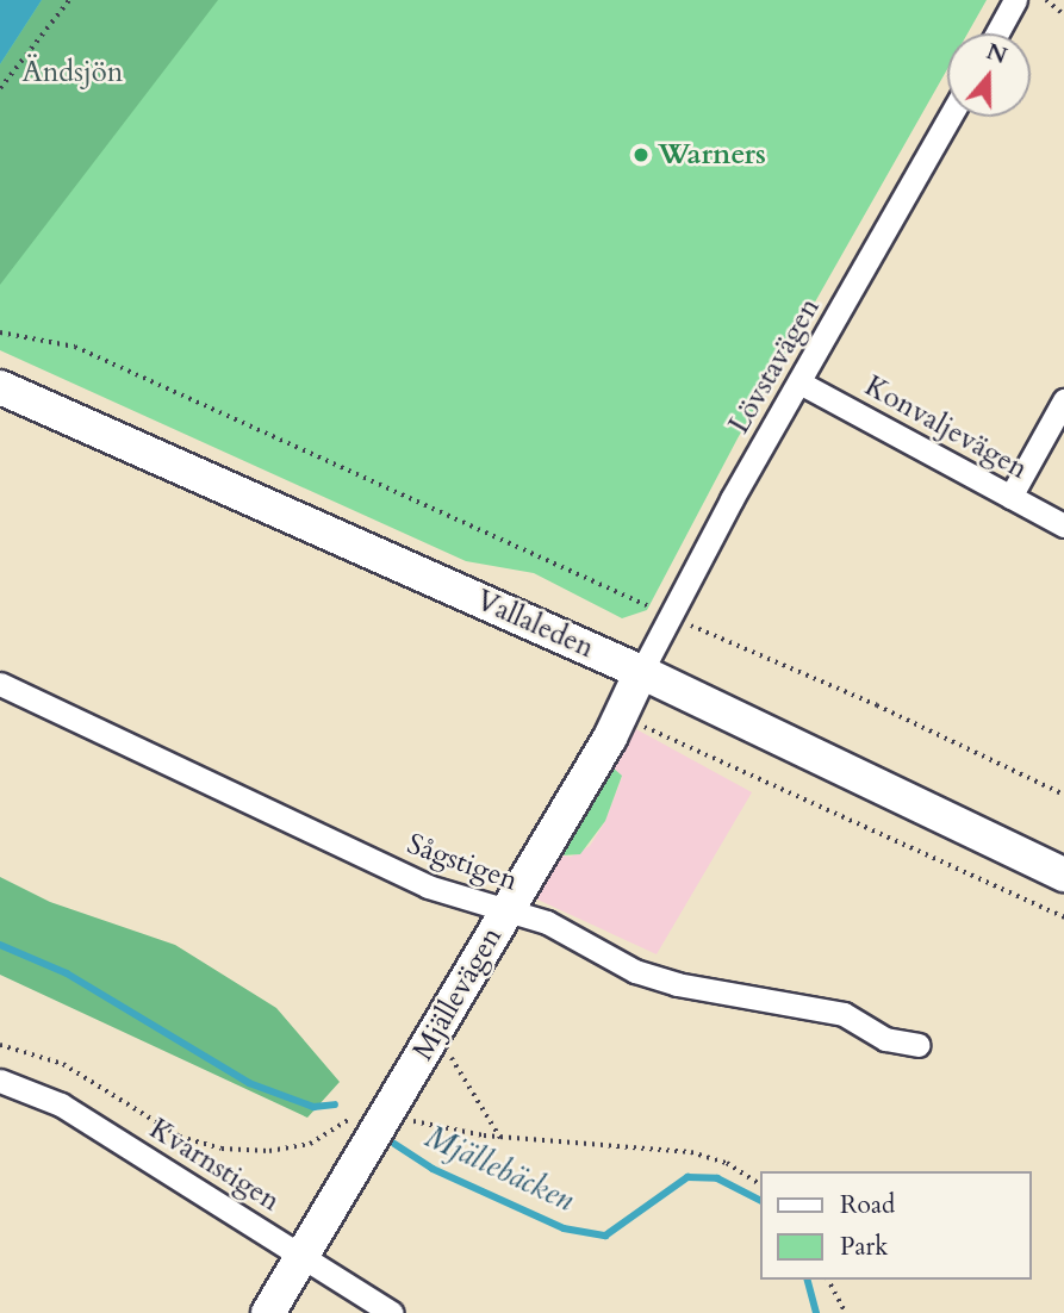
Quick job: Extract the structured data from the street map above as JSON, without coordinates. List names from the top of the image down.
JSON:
{
  "streets": {
    "main road": ["Vallaleden", "Mjällevägen"],
    "street": [
      "Lövstavägen",
      "Konvaljevägen",
      "Sågstigen",
      "Kvarnstigen"
    ]
  },
  "crossings": [
    ["Lövstavägen", "Konvaljevägen"],
    ["Lövstavägen", "Vallaleden"],
    ["Lövstavägen", "Mjällevägen"],
    ["Vallaleden", "Mjällevägen"],
    ["Sågstigen", "Mjällevägen"],
    ["Mjällevägen", "Kvarnstigen"]
  ],
  "water": ["Mjällebäcken"],
  "parks": ["Ändsjön"],
  "places": ["Warners"],
  "legend": ["Road", "Park"],
  "north": "top"
}
